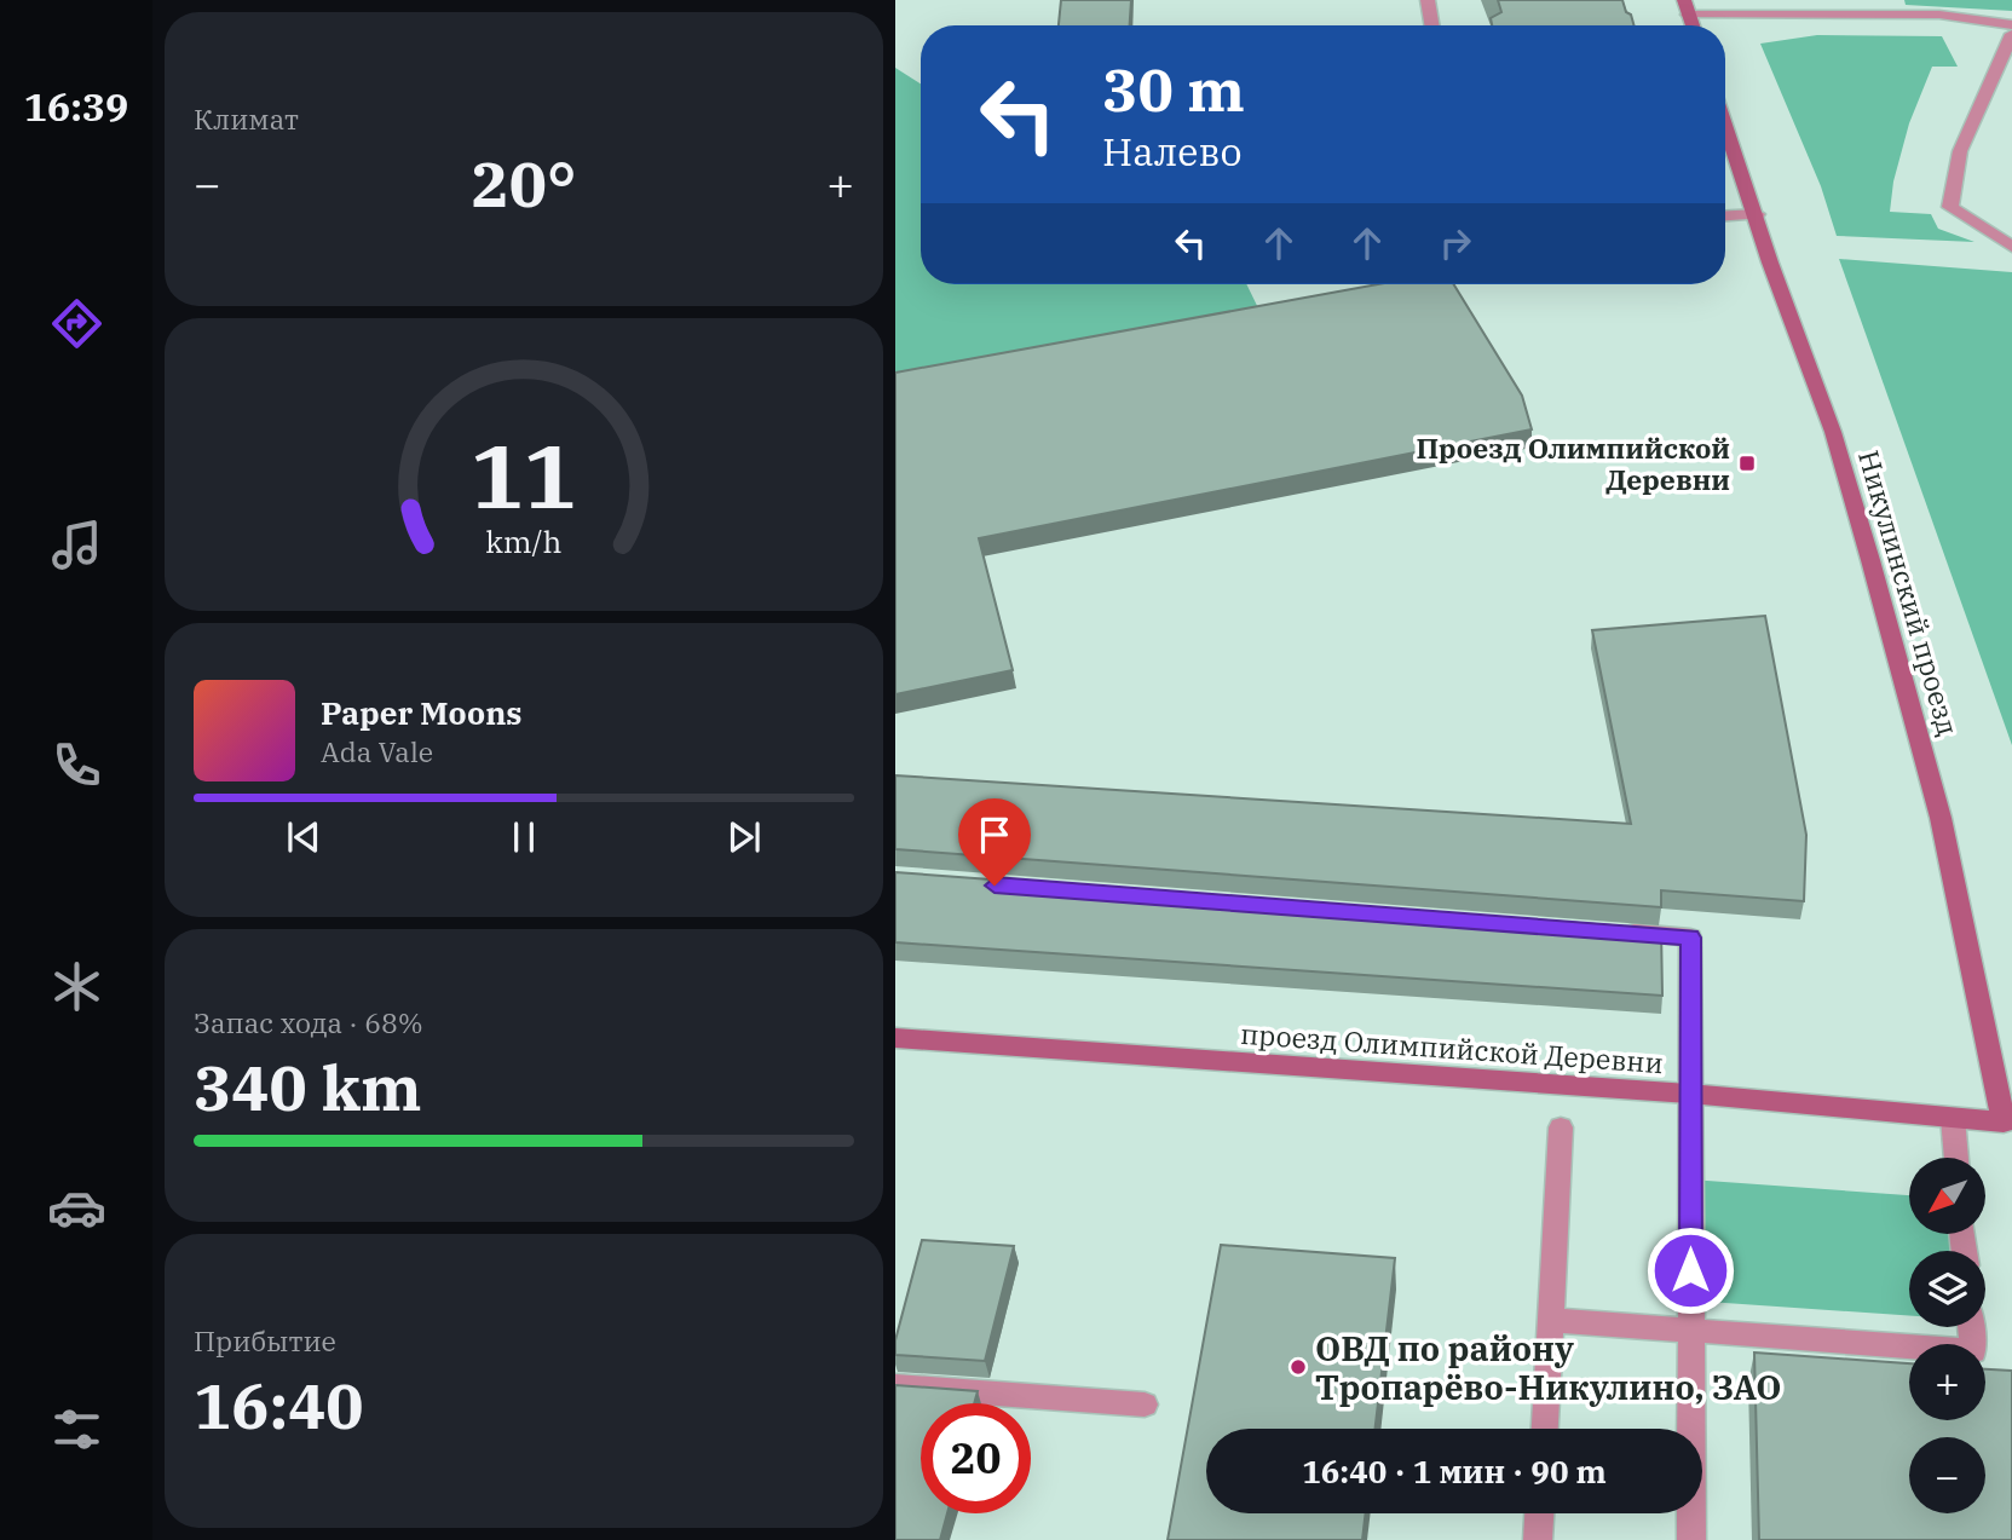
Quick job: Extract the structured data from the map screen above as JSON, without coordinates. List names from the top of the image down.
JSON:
{
  "streets": {
    "street": ["Никулинский проезд", "проезд Олимпийской Деревни"]
  },
  "crossings": [
    ["Никулинский проезд", "проезд Олимпийской Деревни"]
  ],
  "places": {
    "transit": ["Проезд Олимпийской Деревни"],
    "other": ["ОВД по району Тропарёво-Никулино, ЗАО"]
  },
  "north": "bottom left",
  "page": {
    "tabs": "16:39",
    "tile": [
      "Климат",
      ["Запас хода · 68%", "340 km"],
      ["Прибытие", "16:40"]
    ],
    "turn": ["30 m", "Налево"],
    "heat": ["−", "20°", "+"],
    "song": ["Paper Moons", "Ada Vale"],
    "map_buttons": ["+", "−"],
    "limit": "20",
    "trip": "16:40 · 1 мин · 90 m",
    "gauge": ["11", "km/h"]
  }
}
